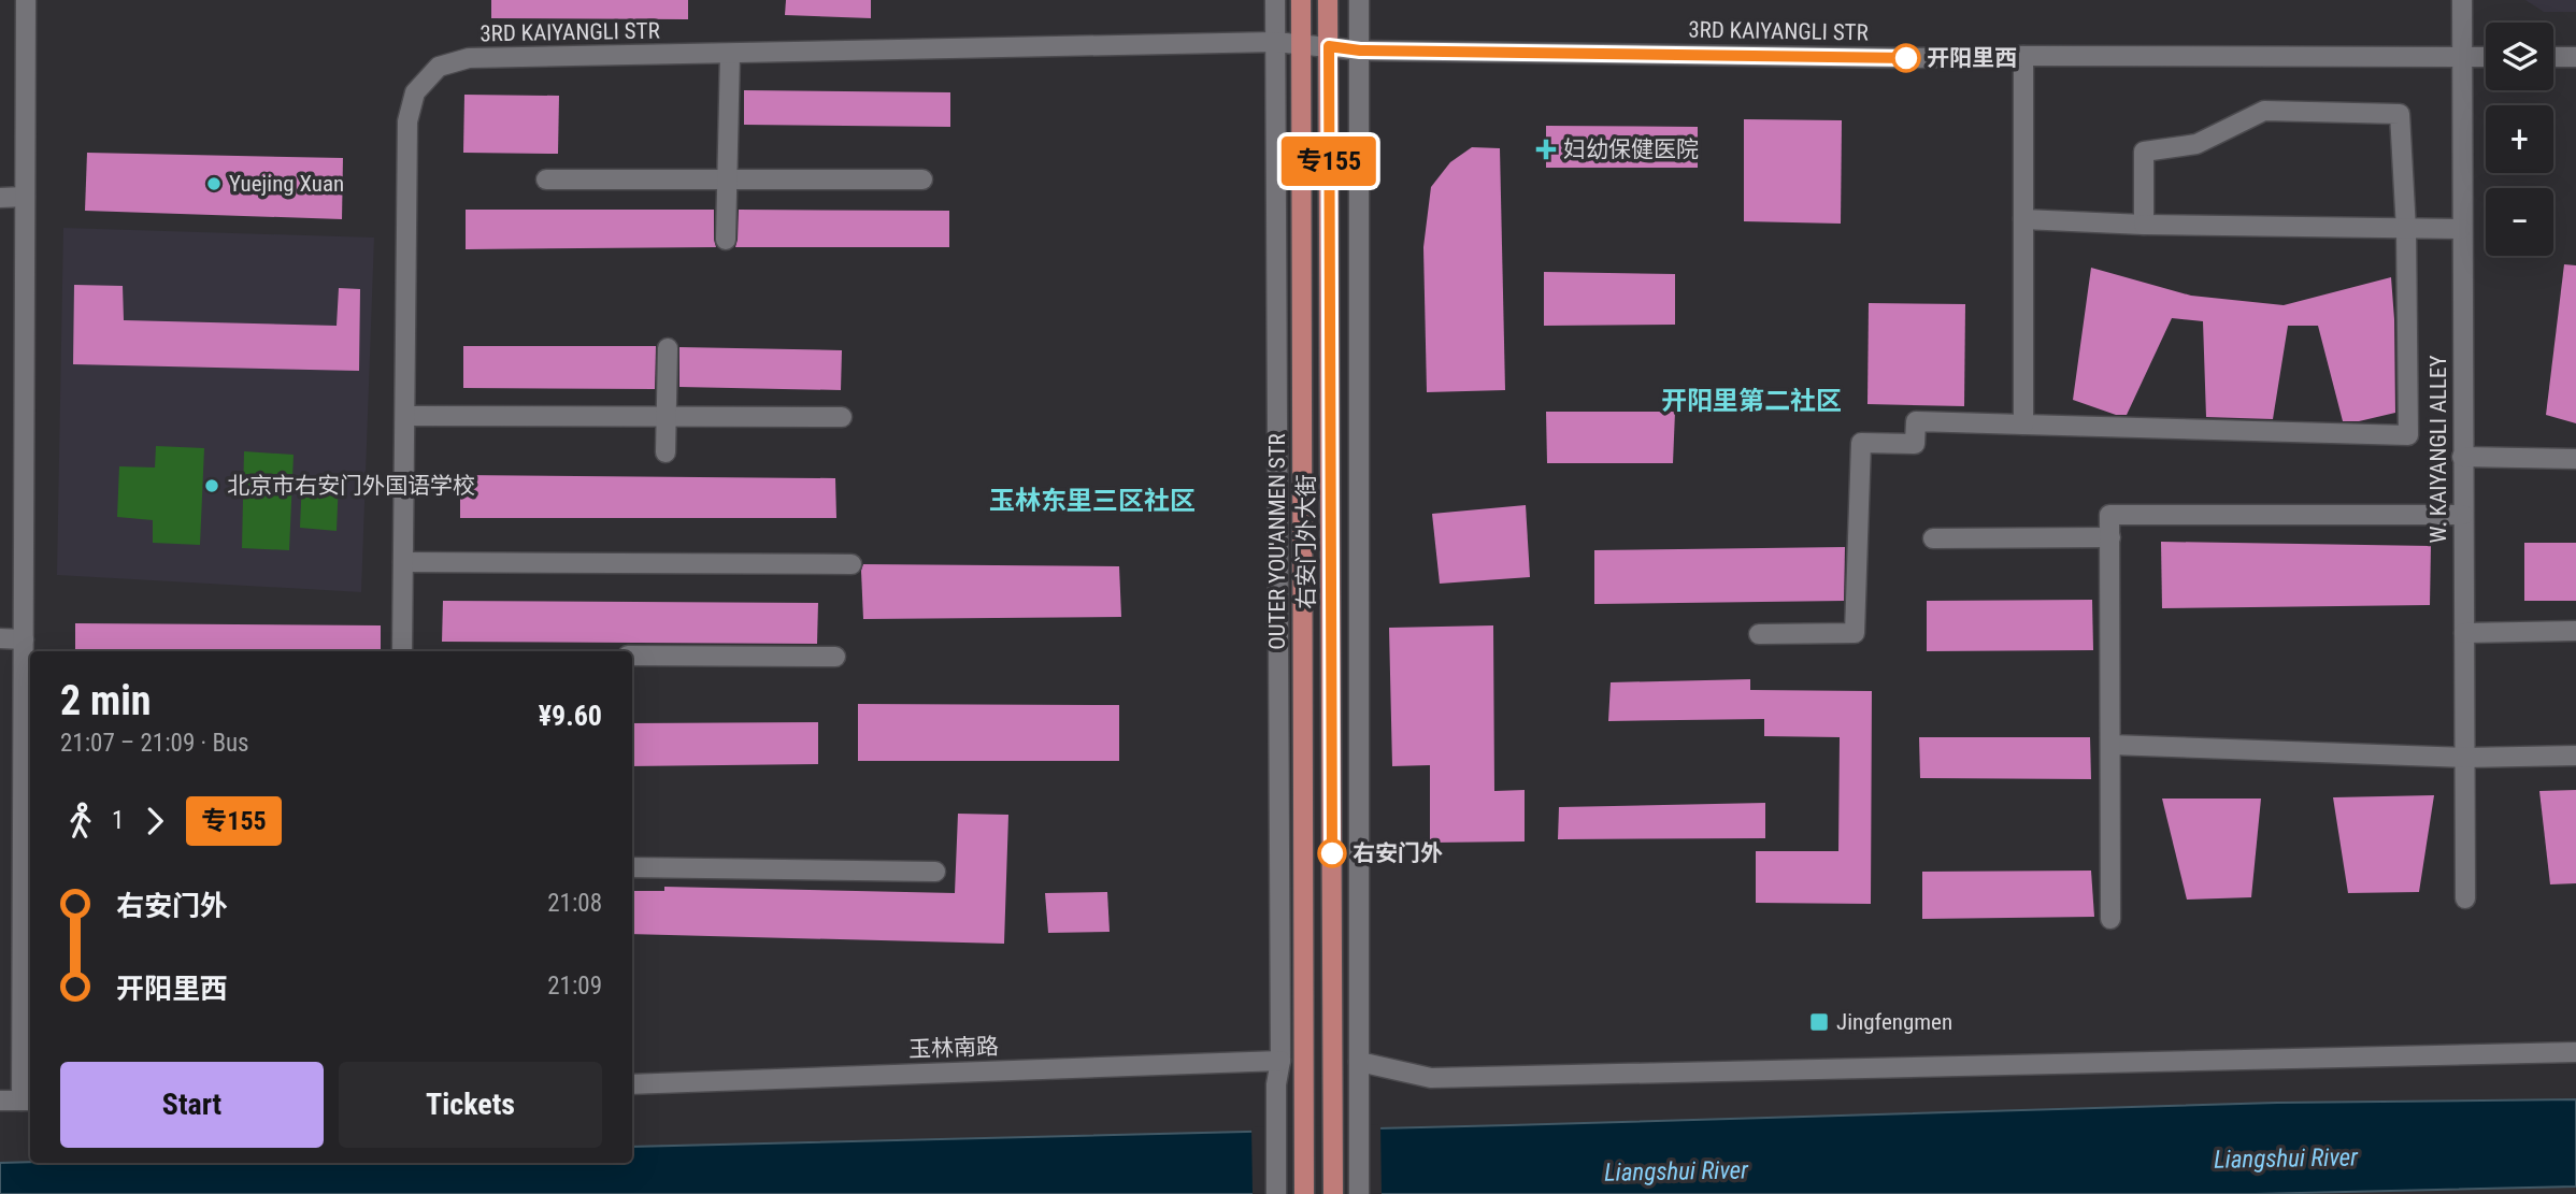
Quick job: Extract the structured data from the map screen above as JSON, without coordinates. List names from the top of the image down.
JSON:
{
  "streets": {
    "main road": ["OUTER YOU'ANMEN STR", "右安门外大街"],
    "street": ["3RD KAIYANGLI STR", "W. KAIYANGLI ALLEY", "玉林南路"]
  },
  "crossings": [
    ["3RD KAIYANGLI STR", "W. KAIYANGLI ALLEY"],
    ["3RD KAIYANGLI STR", "OUTER YOU'ANMEN STR"],
    ["3RD KAIYANGLI STR", "右安门外大街"]
  ],
  "districts": ["开阳里第二社区", "玉林东里三区社区"],
  "water": ["Liangshui River"],
  "places": {
    "other": [
      "开阳里西",
      "Yuejing Xuan",
      "北京市右安门外国语学校",
      "右安门外"
    ],
    "health": ["妇幼保健医院"],
    "transit": ["Jingfengmen"]
  },
  "lines": ["bus line 专155"],
  "page": {
    "on_map": "专155",
    "map_buttons": ["+", "−"],
    "heading": ["2 min", "21:07 – 21:09 · Bus", "¥9.60"],
    "legs": ["1", "专155"],
    "list": [
      {
        "name": "右安门外",
        "value": "21:08"
      },
      {
        "name": "开阳里西",
        "value": "21:09"
      }
    ],
    "buttons": ["Start", "Tickets"]
  }
}
